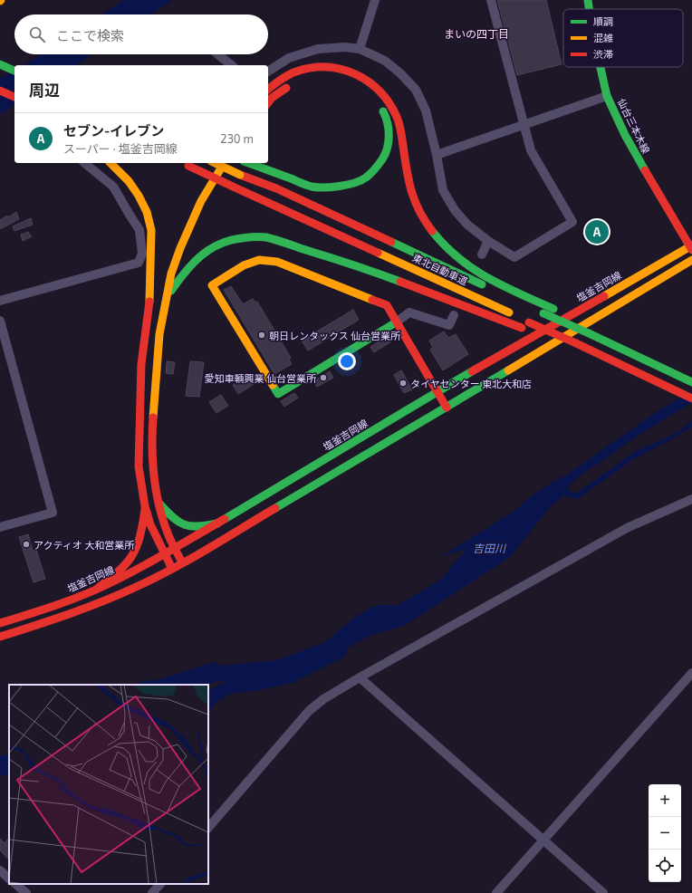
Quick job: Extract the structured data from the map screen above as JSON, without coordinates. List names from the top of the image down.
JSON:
{
  "streets": {
    "main road": ["仙台三本木線", "東北自動車道", "塩釜吉岡線"]
  },
  "crossings": [
    ["仙台三本木線", "塩釜吉岡線"]
  ],
  "districts": ["まいの四丁目"],
  "water": ["吉田川"],
  "places": [
    "朝日レンタックス 仙台営業所",
    "愛知車輌興業 仙台営業所",
    "タイヤセンター 東北大和店",
    "アクティオ 大和営業所"
  ],
  "legend": ["順調", "混雑", "渋滞"],
  "page": {
    "search": "ここで検索",
    "heading": "周辺",
    "list": [
      {
        "mark": "A",
        "name": "セブン-イレブン",
        "note": "スーパー · 塩釜吉岡線",
        "value": "230 m"
      }
    ],
    "pins": "A",
    "map_buttons": ["+", "−"]
  }
}
